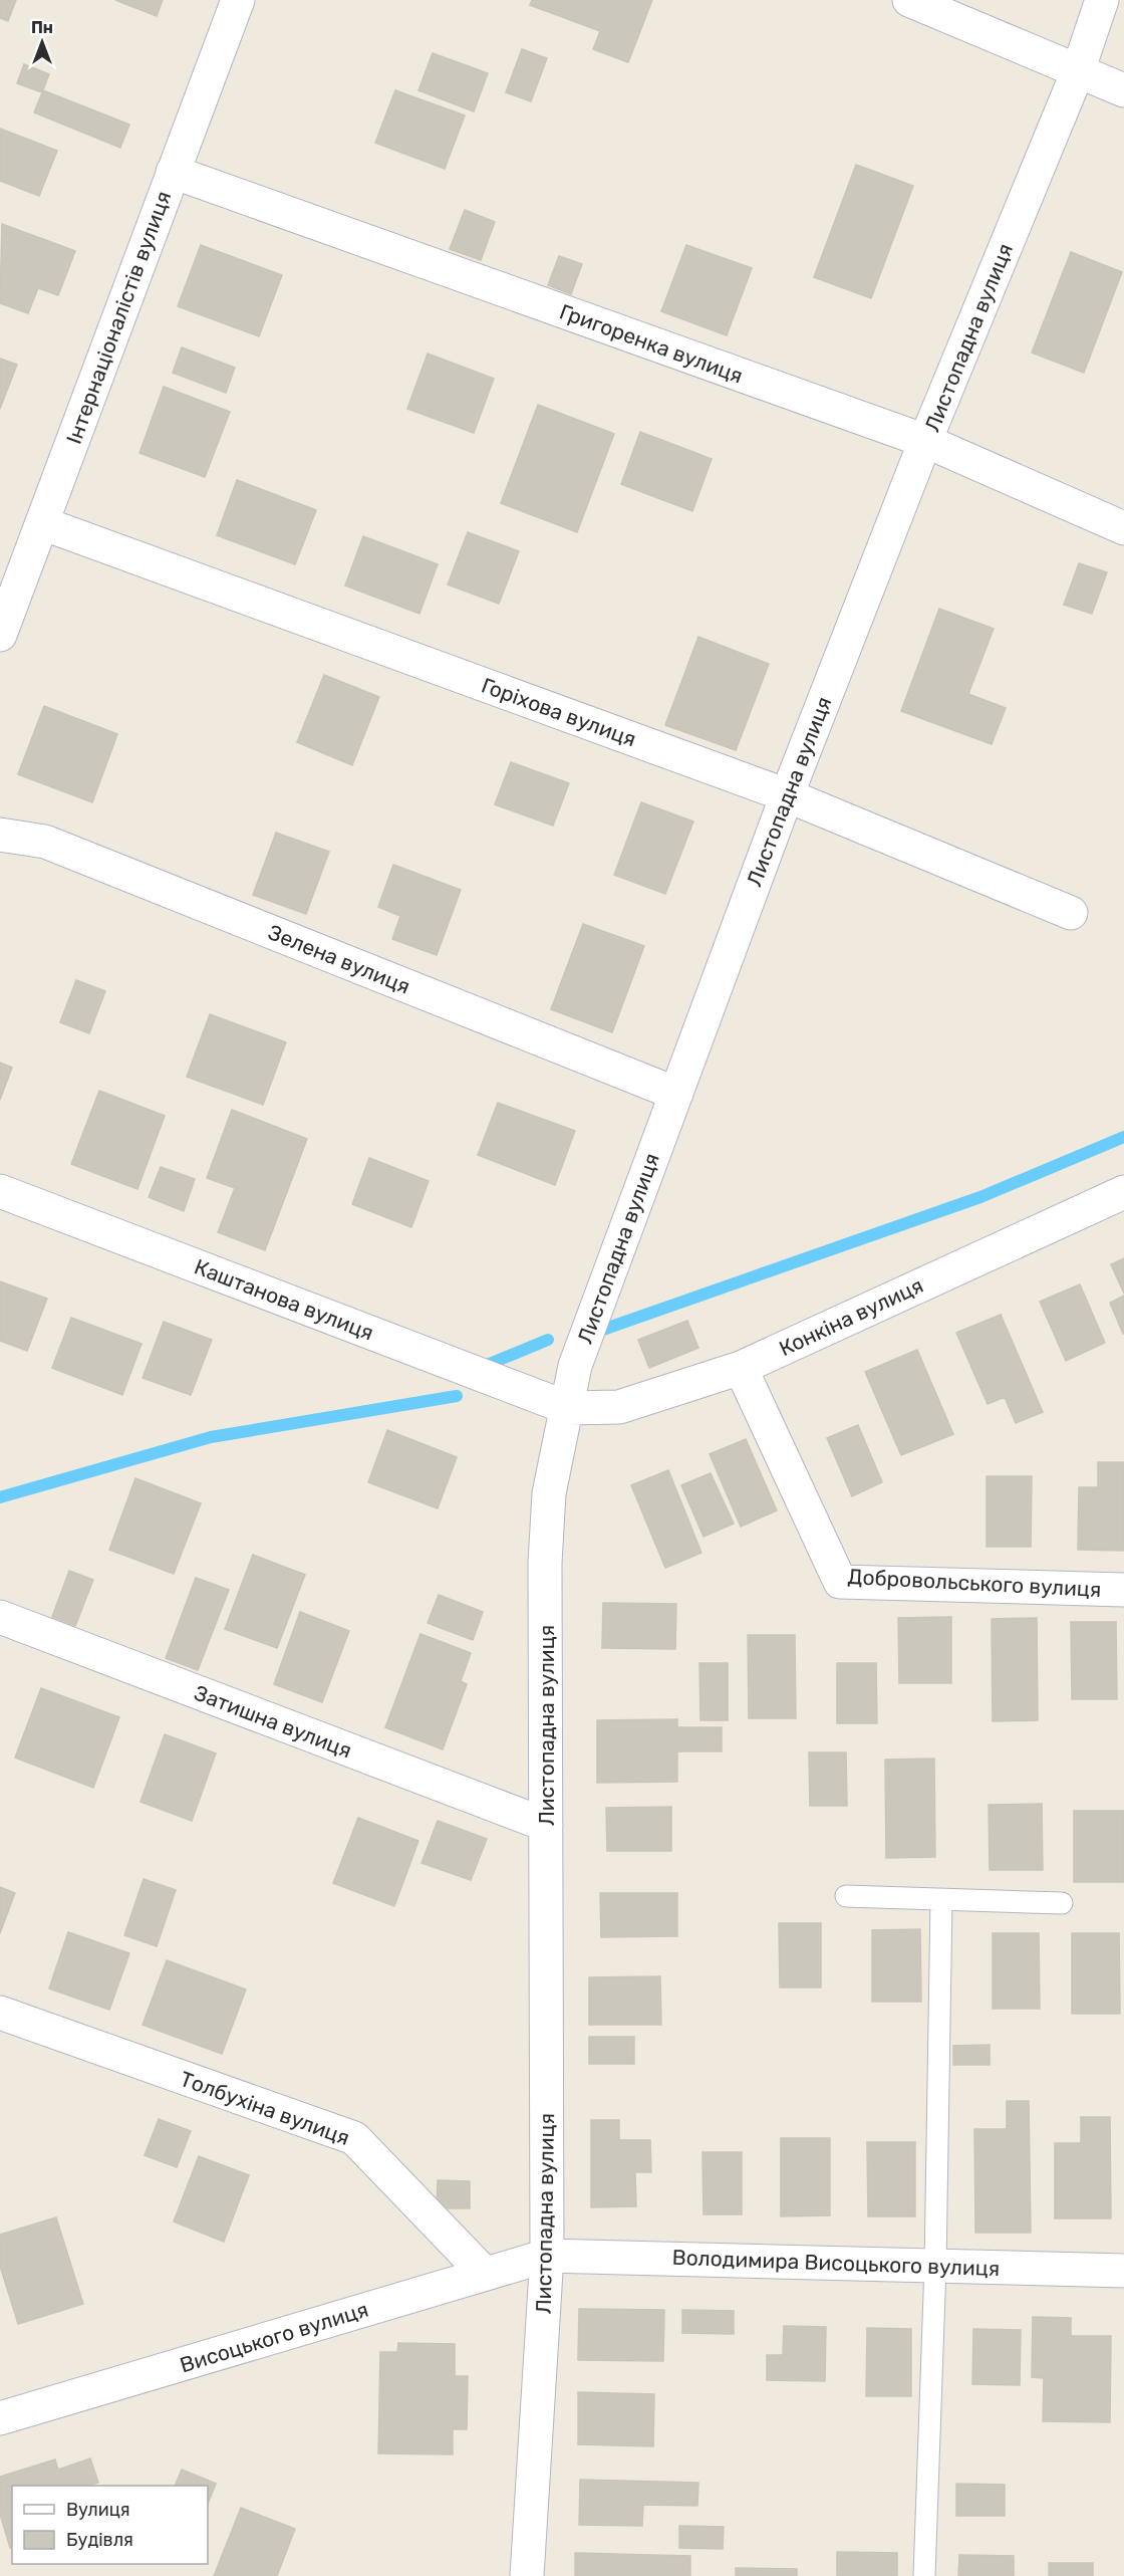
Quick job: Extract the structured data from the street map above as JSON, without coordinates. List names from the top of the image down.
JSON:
{
  "streets": {
    "street": [
      "Інтернаціоналістів вулиця",
      "Листопадна вулиця",
      "Григоренка вулиця",
      "Горіхова вулиця",
      "Зелена вулиця",
      "Каштанова вулиця",
      "Конкіна вулиця",
      "Добровольського вулиця",
      "Затишна вулиця",
      "Толбухіна вулиця",
      "Володимира Висоцького вулиця",
      "Висоцького вулиця"
    ]
  },
  "crossings": [
    ["Інтернаціоналістів вулиця", "Григоренка вулиця"],
    ["Інтернаціоналістів вулиця", "Горіхова вулиця"],
    ["Листопадна вулиця", "Григоренка вулиця"],
    ["Листопадна вулиця", "Горіхова вулиця"],
    ["Листопадна вулиця", "Зелена вулиця"],
    ["Листопадна вулиця", "Каштанова вулиця"],
    ["Листопадна вулиця", "Конкіна вулиця"],
    ["Листопадна вулиця", "Затишна вулиця"],
    ["Листопадна вулиця", "Володимира Висоцького вулиця"],
    ["Листопадна вулиця", "Висоцького вулиця"],
    ["Каштанова вулиця", "Конкіна вулиця"],
    ["Конкіна вулиця", "Добровольського вулиця"],
    ["Толбухіна вулиця", "Висоцького вулиця"],
    ["Володимира Висоцького вулиця", "Висоцького вулиця"]
  ],
  "legend": ["Вулиця", "Будівля"],
  "north": "top"
}
